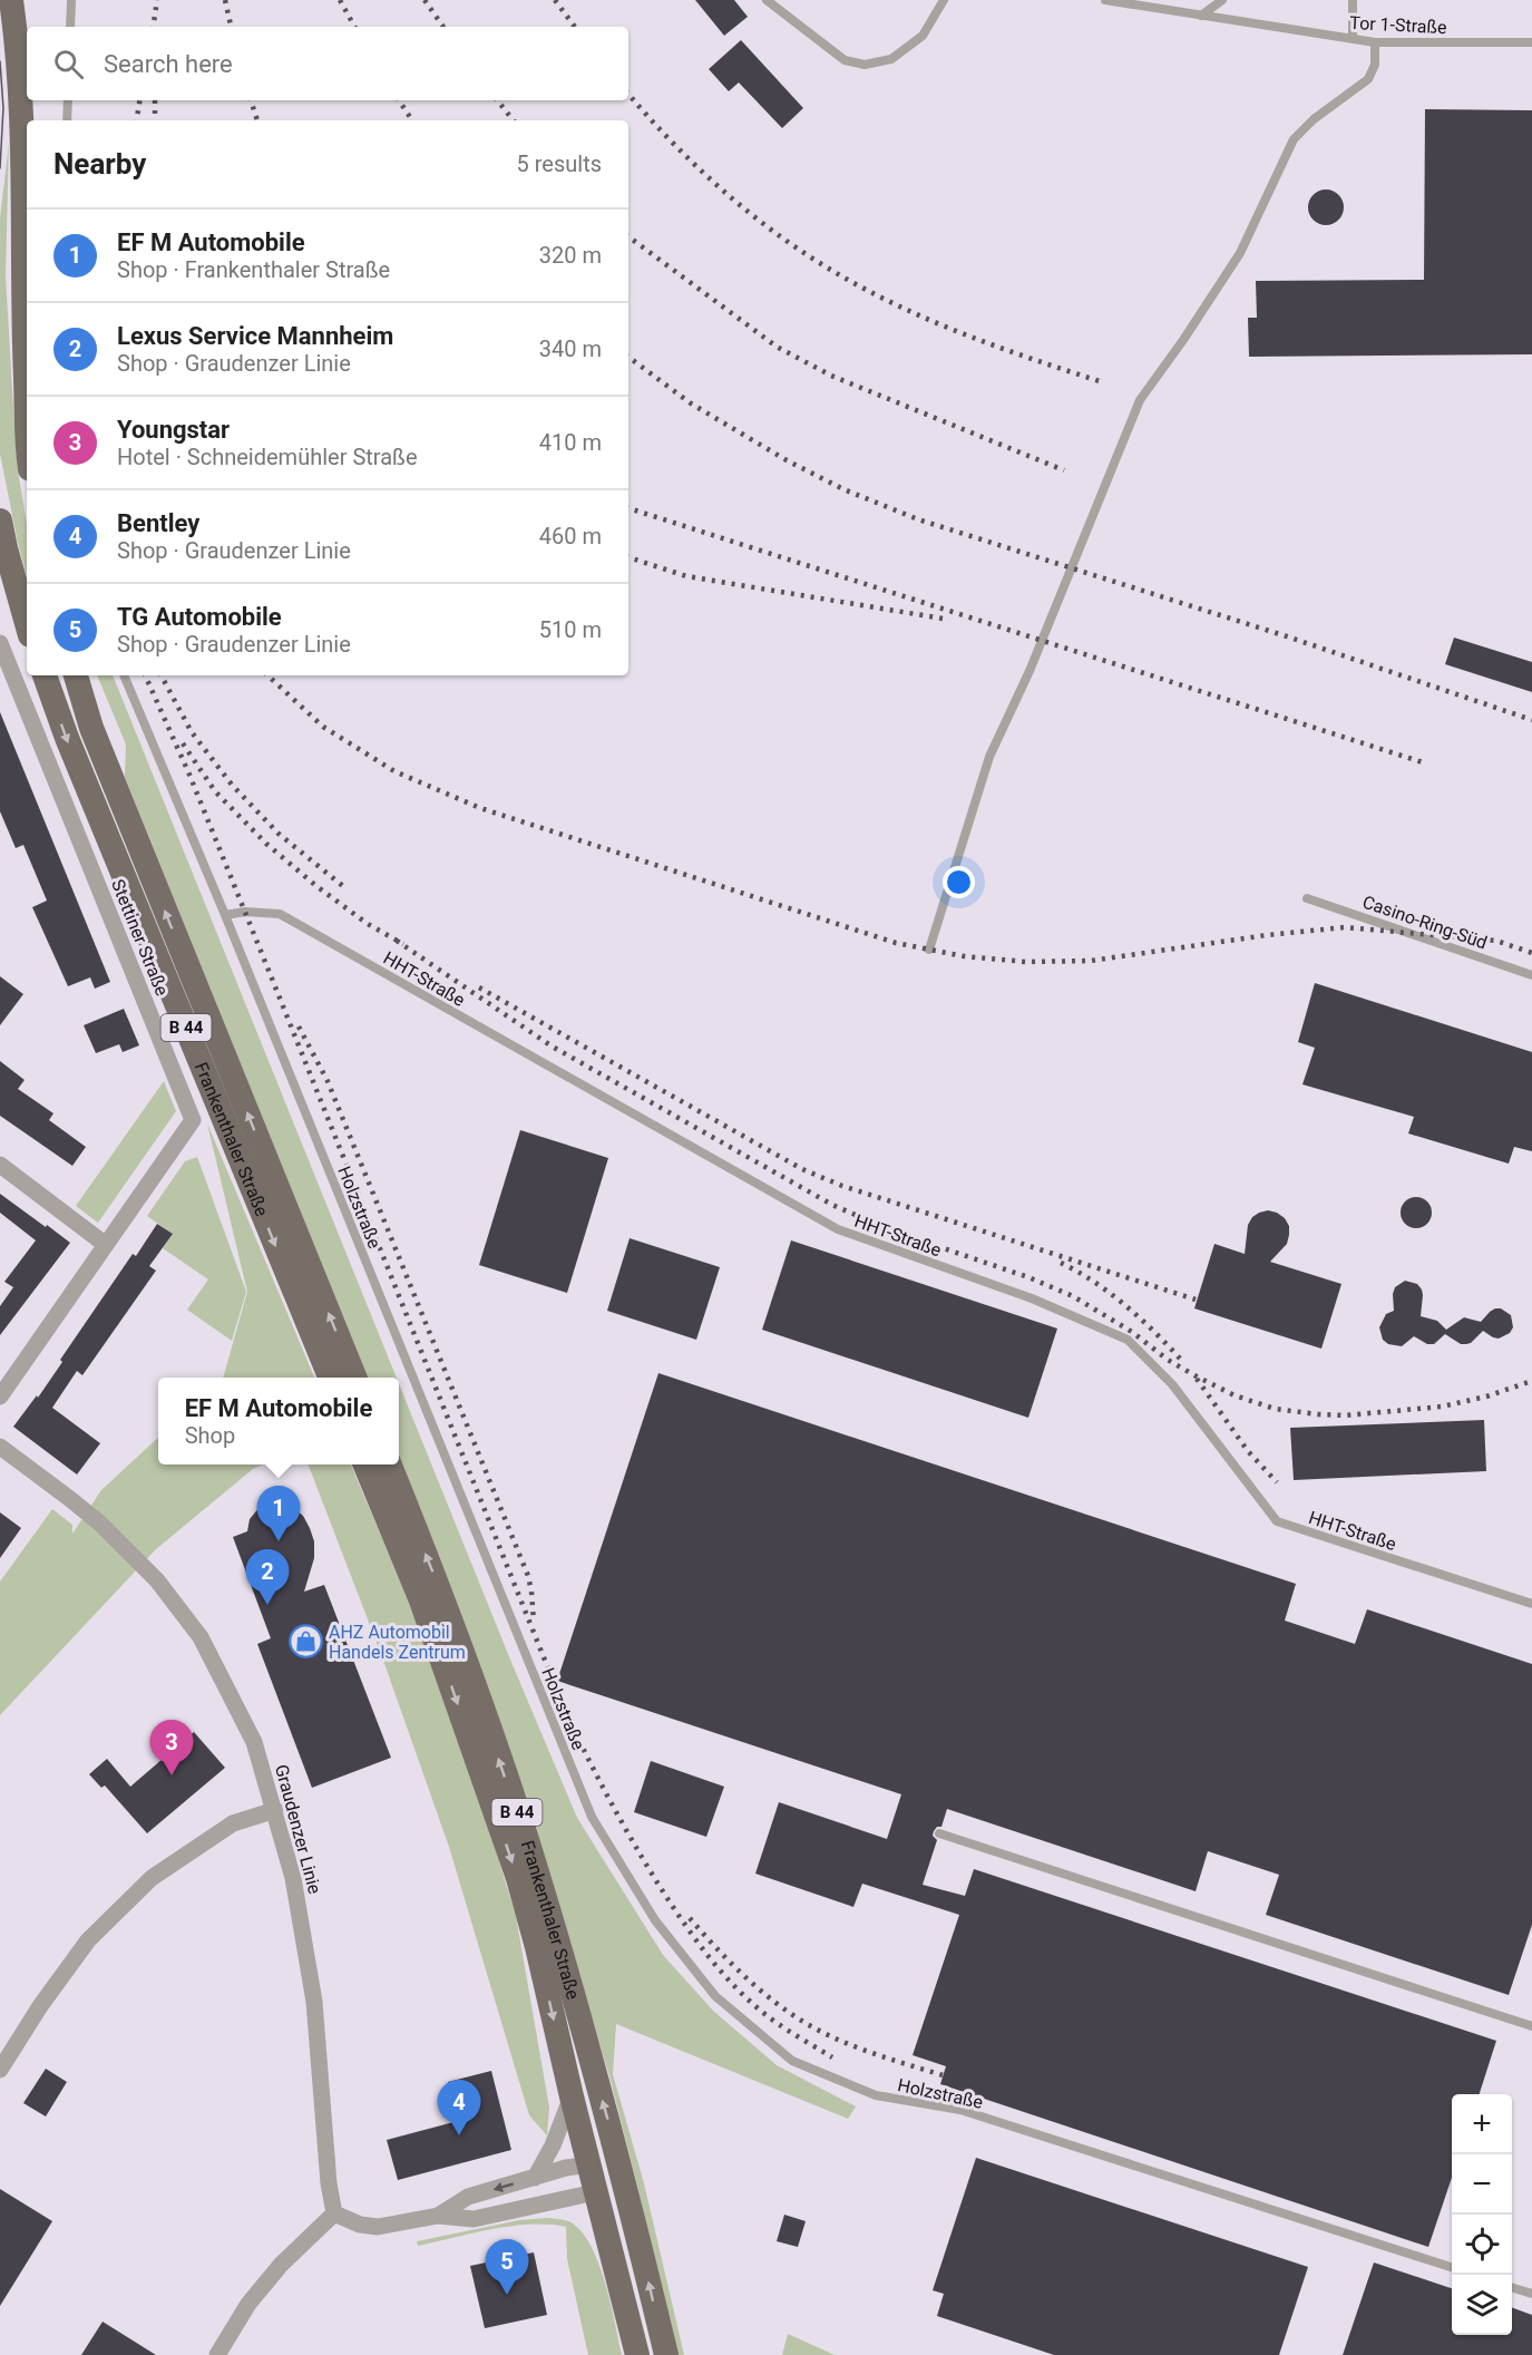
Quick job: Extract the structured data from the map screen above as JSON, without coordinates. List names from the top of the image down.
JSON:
{
  "streets": {
    "main road": ["B 44", "Frankenthaler Straße"],
    "street": ["Stettiner Straße", "Graudenzer Linie"],
    "lane": [
      "Tor 1-Straße",
      "Casino-Ring-Süd",
      "HHT-Straße",
      "Holzstraße"
    ]
  },
  "crossings": [
    ["HHT-Straße", "Holzstraße"]
  ],
  "places": {
    "shop": ["AHZ Automobil Handels Zentrum"]
  },
  "page": {
    "search": "Search here",
    "heading": ["Nearby", "5 results"],
    "list": [
      {
        "mark": "1",
        "name": "EF M Automobile",
        "note": "Shop · Frankenthaler Straße",
        "value": "320 m"
      },
      {
        "mark": "2",
        "name": "Lexus Service Mannheim",
        "note": "Shop · Graudenzer Linie",
        "value": "340 m"
      },
      {
        "mark": "3",
        "name": "Youngstar",
        "note": "Hotel · Schneidemühler Straße",
        "value": "410 m"
      },
      {
        "mark": "4",
        "name": "Bentley",
        "note": "Shop · Graudenzer Linie",
        "value": "460 m"
      },
      {
        "mark": "5",
        "name": "TG Automobile",
        "note": "Shop · Graudenzer Linie",
        "value": "510 m"
      }
    ],
    "popup": ["EF M Automobile", "Shop"],
    "pins": [
      "1",
      "2",
      "3",
      "4",
      "5"
    ],
    "map_buttons": ["+", "−"]
  }
}
